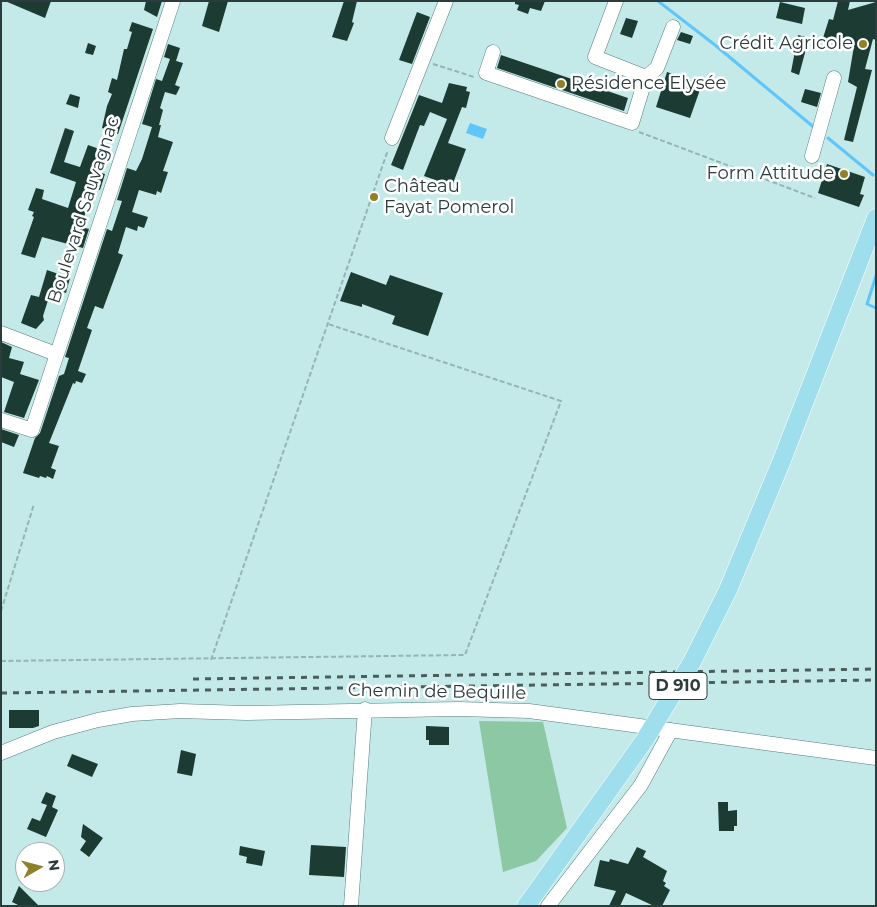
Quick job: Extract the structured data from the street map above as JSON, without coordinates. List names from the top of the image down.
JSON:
{
  "streets": {
    "main road": ["D 910"],
    "street": ["Boulevard Sauvagnac", "Chemin de Bequille"]
  },
  "places": [
    "Crédit Agricole",
    "Résidence Elysée",
    "Form Attitude",
    "Château Fayat Pomerol"
  ],
  "north": "right"
}
